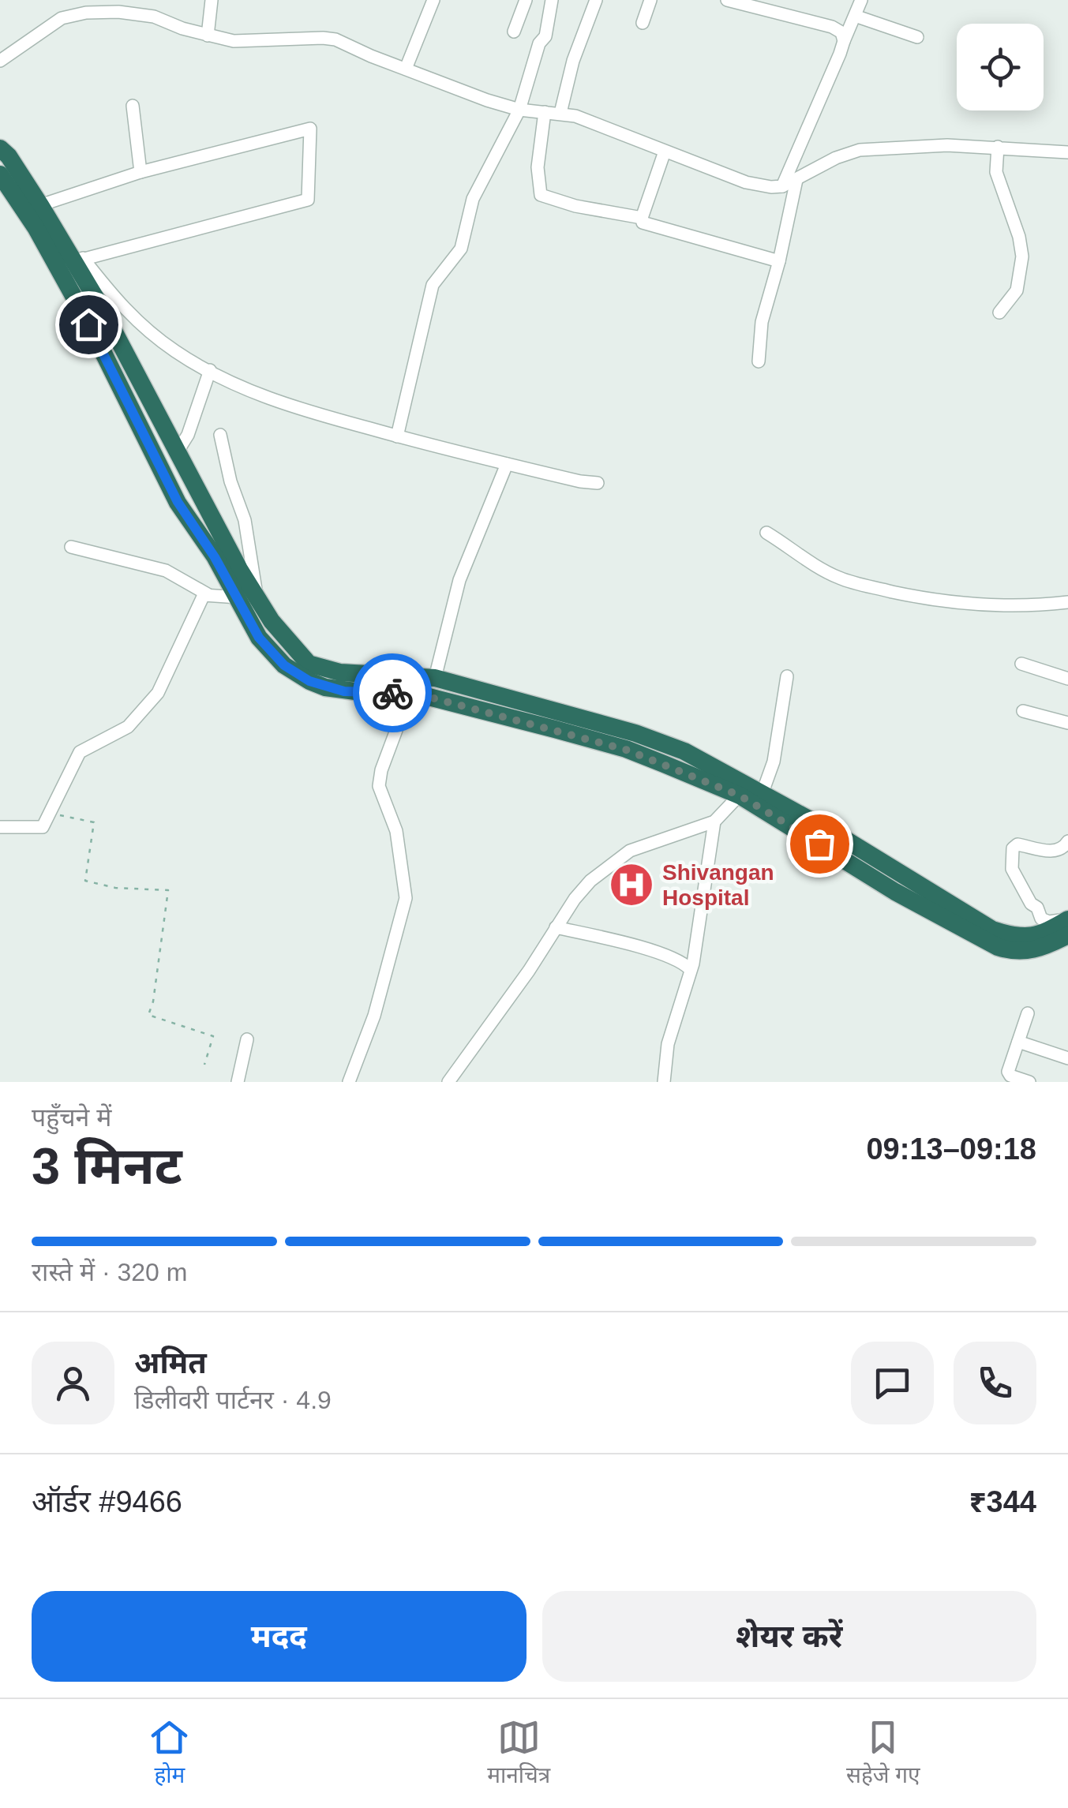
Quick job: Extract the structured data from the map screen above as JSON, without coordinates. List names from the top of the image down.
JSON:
{
  "places": {
    "hospital": ["Shivangan Hospital"]
  },
  "page": {
    "heading": ["3 मिनट", "पहुँचने में", "09:13–09:18"],
    "panel": [
      "अमित",
      "डिलीवरी पार्टनर · 4.9",
      "ऑर्डर #9466",
      "₹344"
    ],
    "bar": "रास्ते में · 320 m",
    "buttons": ["मदद", "शेयर करें"],
    "tabs": ["होम", "मानचित्र", "सहेजे गए"]
  }
}
